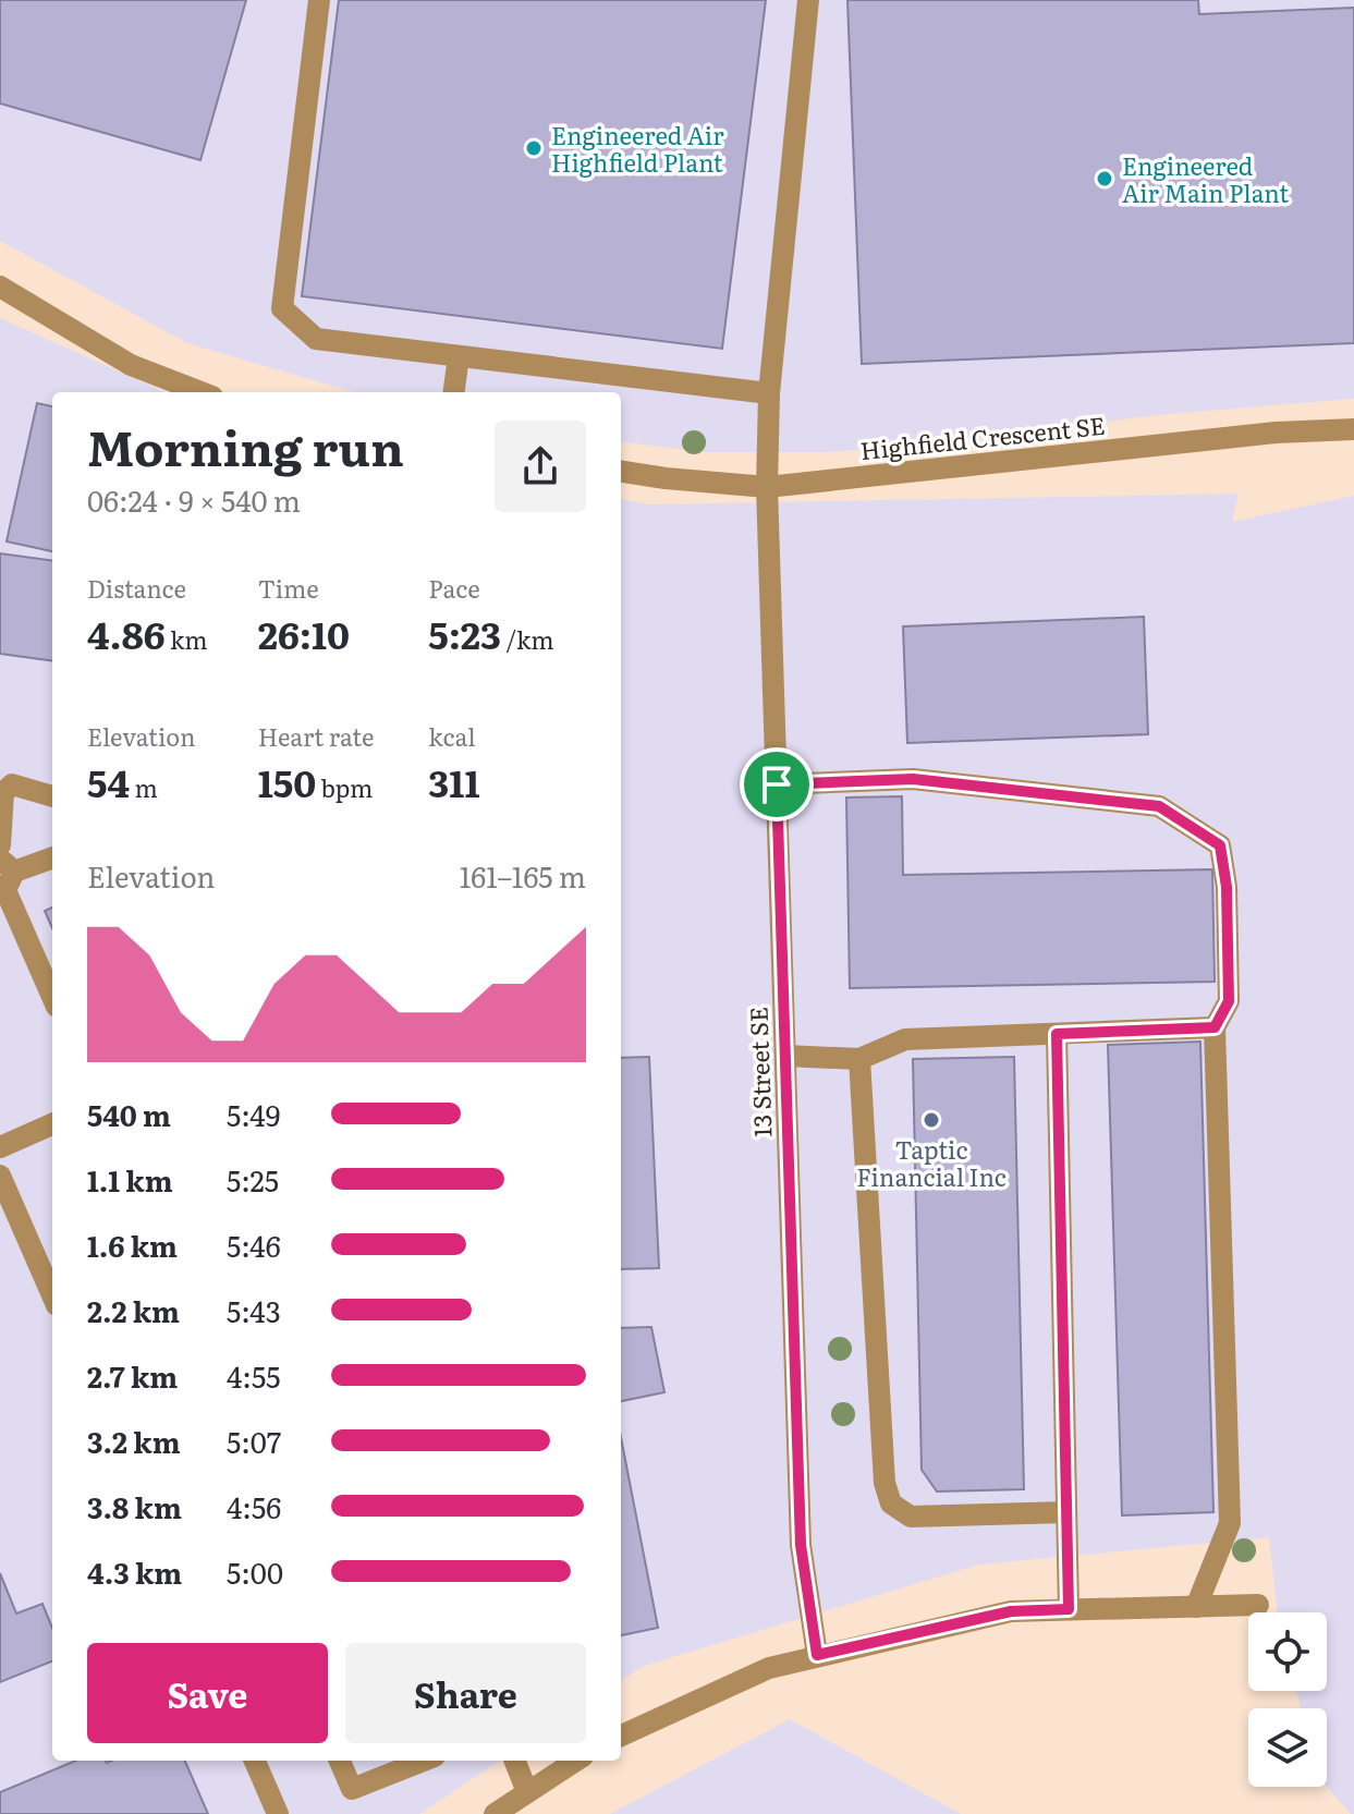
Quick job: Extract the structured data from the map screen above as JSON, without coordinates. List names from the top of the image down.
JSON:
{
  "streets": {
    "street": ["Highfield Crescent SE", "13 Street SE"]
  },
  "crossings": [
    ["Highfield Crescent SE", "13 Street SE"]
  ],
  "places": ["Engineered Air Highfield Plant", "Engineered Air Main Plant", "Taptic Financial Inc"],
  "page": {
    "heading": ["Morning run", "06:24 · 9 × 540 m"],
    "stats": [
      ["Distance", "4.86 km"],
      ["Time", "26:10"],
      ["Pace", "5:23 /km"],
      ["Elevation", "54 m"],
      ["Heart rate", "150 bpm"],
      ["kcal", "311"]
    ],
    "chart": ["Elevation", "161–165 m"],
    "list": [
      {
        "name": "540 m",
        "note": "5:49"
      },
      {
        "name": "1.1 km",
        "note": "5:25"
      },
      {
        "name": "1.6 km",
        "note": "5:46"
      },
      {
        "name": "2.2 km",
        "note": "5:43"
      },
      {
        "name": "2.7 km",
        "note": "4:55"
      },
      {
        "name": "3.2 km",
        "note": "5:07"
      },
      {
        "name": "3.8 km",
        "note": "4:56"
      },
      {
        "name": "4.3 km",
        "note": "5:00"
      }
    ],
    "buttons": ["Save", "Share"]
  }
}
